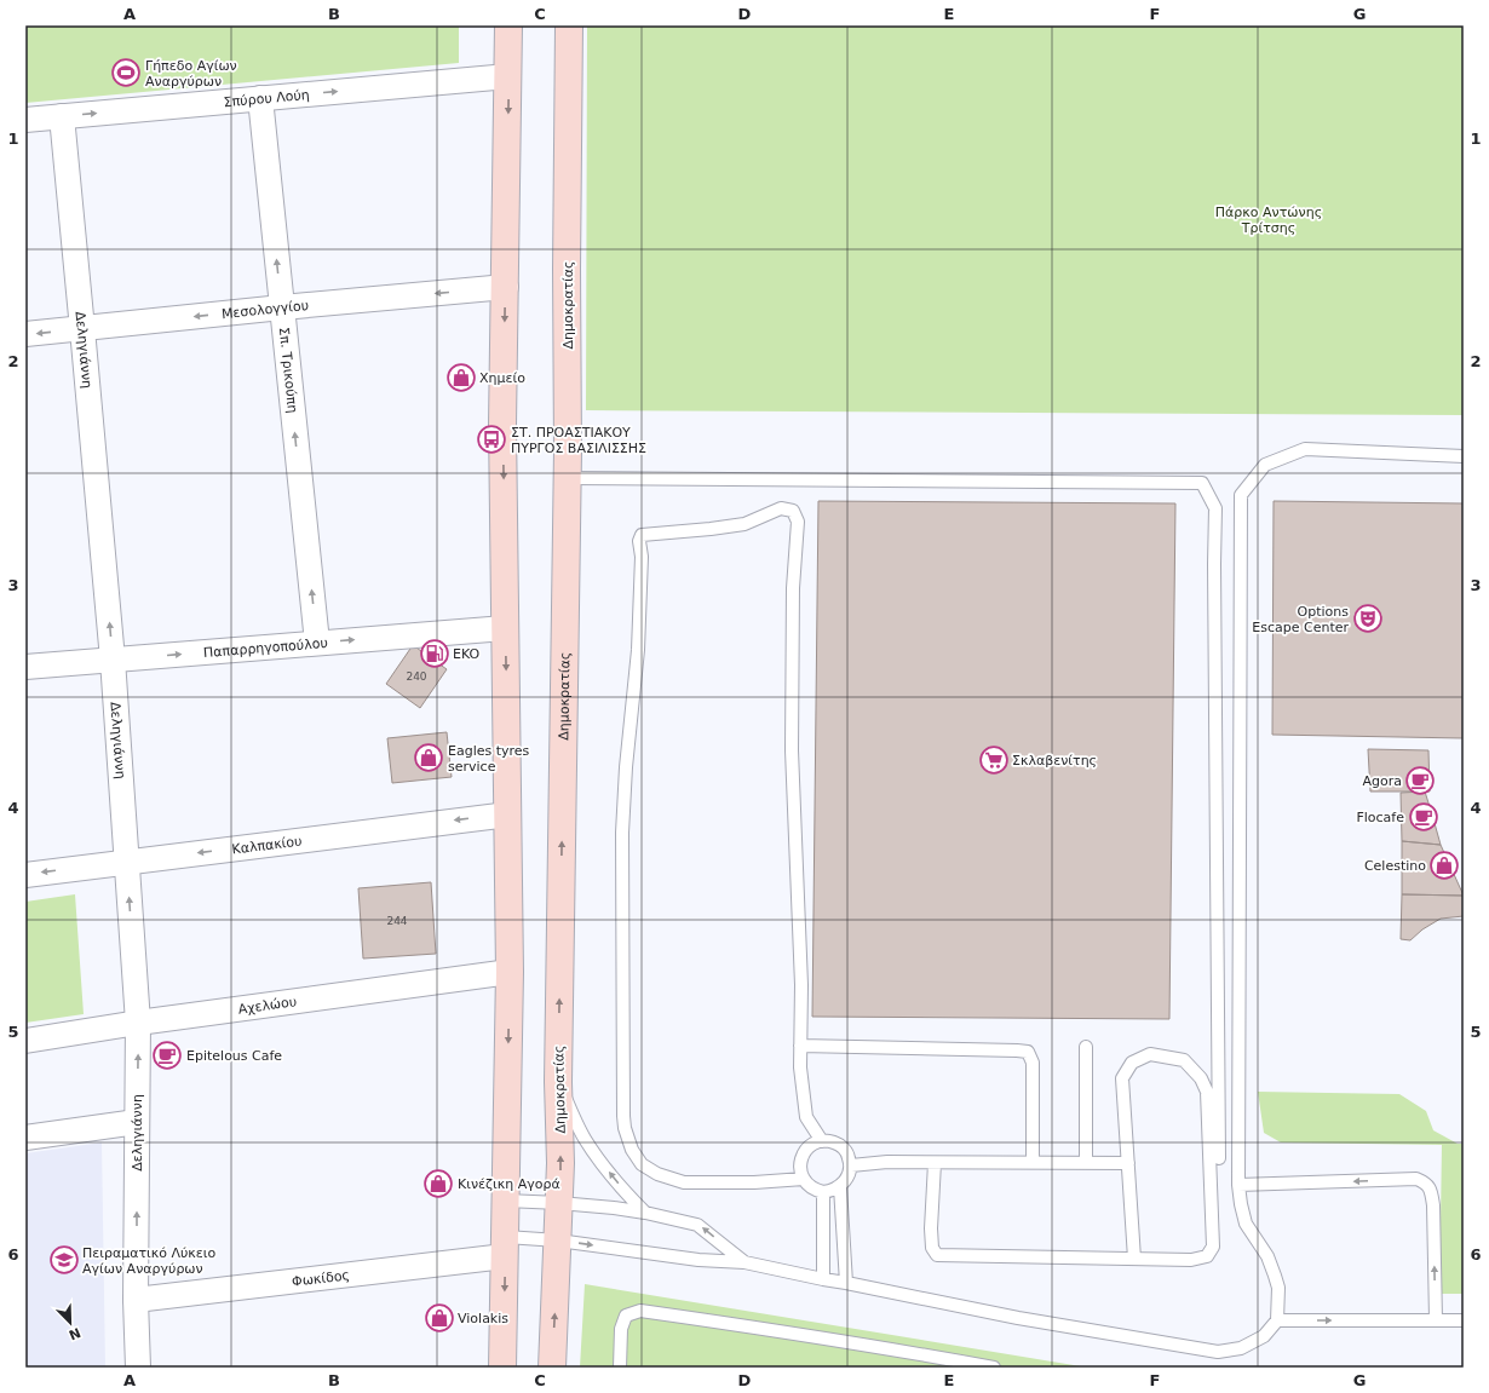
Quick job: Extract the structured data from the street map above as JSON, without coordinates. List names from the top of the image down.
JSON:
{
  "streets": {
    "main road": ["Δημοκρατίας"],
    "street": [
      "Σπύρου Λούη",
      "Μεσολογγίου",
      "Δεληγιάννη",
      "Σπ. Τρικούπη",
      "Παπαρρηγοπούλου",
      "Καλπακίου",
      "Αχελώου",
      "Φωκίδος"
    ]
  },
  "crossings": [
    ["Σπύρου Λούη", "Δεληγιάννη"],
    ["Σπύρου Λούη", "Σπ. Τρικούπη"],
    ["Μεσολογγίου", "Δεληγιάννη"],
    ["Μεσολογγίου", "Σπ. Τρικούπη"],
    ["Δεληγιάννη", "Παπαρρηγοπούλου"],
    ["Δεληγιάννη", "Καλπακίου"],
    ["Δεληγιάννη", "Αχελώου"],
    ["Δεληγιάννη", "Φωκίδος"],
    ["Σπ. Τρικούπη", "Παπαρρηγοπούλου"]
  ],
  "one_way": [
    "Σπύρου Λούη",
    "Μεσολογγίου",
    "Δεληγιάννη",
    "Σπ. Τρικούπη",
    "Παπαρρηγοπούλου",
    "Καλπακίου"
  ],
  "parks": ["Πάρκο Αντώνης Τρίτσης"],
  "places": {
    "sports": ["Γήπεδο Αγίων Αναργύρων"],
    "shop": [
      "Χημείο",
      "Eagles tyres service",
      "Celestino",
      "Κινέζικη Αγορά",
      "Violakis"
    ],
    "bus stop": ["ΣΤ. ΠΡΟΑΣΤΙΑΚΟΥ ΠΥΡΓΟΣ ΒΑΣΙΛΙΣΣΗΣ"],
    "theatre": ["Options Escape Center"],
    "fuel station": ["EKO"],
    "supermarket": ["Σκλαβενίτης"],
    "cafe": ["Agora", "Flocafe", "Epitelous Cafe"],
    "school or university": ["Πειραματικό Λύκειο Αγίων Αναργύρων"]
  },
  "house_numbers": ["240", "244"],
  "north": "bottom right",
  "grid": {
    "columns": [
      "A",
      "B",
      "C",
      "D",
      "E",
      "F",
      "G"
    ],
    "rows": [
      "1",
      "2",
      "3",
      "4",
      "5",
      "6"
    ]
  }
}
